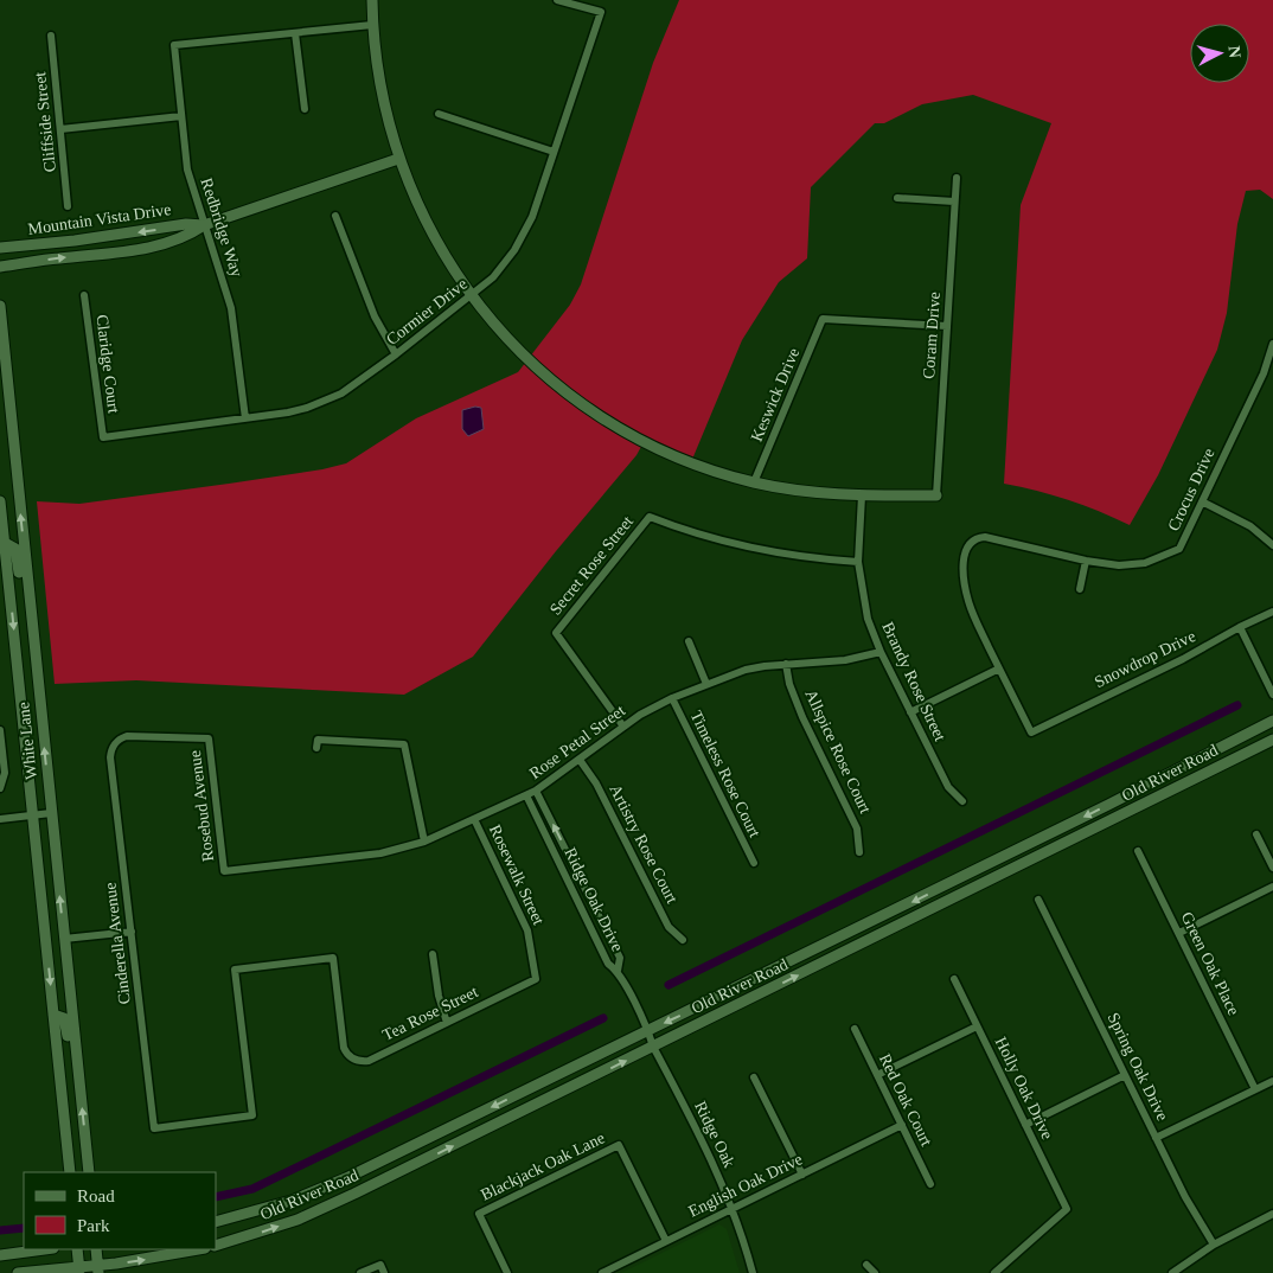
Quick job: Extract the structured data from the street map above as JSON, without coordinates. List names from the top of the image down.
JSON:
{
  "streets": {
    "main road": ["Mountain Vista Drive", "White Lane", "Old River Road"],
    "street": [
      "Cliffside Street",
      "Redbridge Way",
      "Cormier Drive",
      "Coram Drive",
      "Claridge Court",
      "Keswick Drive",
      "Crocus Drive",
      "Secret Rose Street",
      "Snowdrop Drive",
      "Brandy Rose Street",
      "Rose Petal Street",
      "Allspice Rose Court",
      "Timeless Rose Court",
      "Rosebud Avenue",
      "Artistry Rose Court",
      "Rosewalk Street",
      "Ridge Oak Drive",
      "Cinderella Avenue",
      "Green Oak Place",
      "Tea Rose Street",
      "Spring Oak Drive",
      "Holly Oak Drive",
      "Red Oak Court",
      "Ridge Oak",
      "Blackjack Oak Lane",
      "English Oak Drive"
    ]
  },
  "crossings": [
    ["Mountain Vista Drive", "Redbridge Way"],
    ["Redbridge Way", "Cormier Drive"],
    ["Cormier Drive", "Claridge Court"],
    ["Coram Drive", "Keswick Drive"],
    ["Crocus Drive", "Snowdrop Drive"],
    ["Secret Rose Street", "Brandy Rose Street"],
    ["Secret Rose Street", "Rose Petal Street"],
    ["Brandy Rose Street", "Rose Petal Street"],
    ["Rose Petal Street", "Allspice Rose Court"],
    ["Rose Petal Street", "Timeless Rose Court"],
    ["Rose Petal Street", "Rosebud Avenue"],
    ["Rose Petal Street", "Artistry Rose Court"],
    ["Rose Petal Street", "Rosewalk Street"],
    ["Rose Petal Street", "Ridge Oak Drive"],
    ["Old River Road", "Ridge Oak Drive"],
    ["Old River Road", "Ridge Oak"],
    ["Rosebud Avenue", "Cinderella Avenue"],
    ["Rosewalk Street", "Tea Rose Street"],
    ["Ridge Oak Drive", "Ridge Oak"],
    ["Cinderella Avenue", "Tea Rose Street"],
    ["Red Oak Court", "English Oak Drive"],
    ["Ridge Oak", "English Oak Drive"],
    ["Blackjack Oak Lane", "English Oak Drive"]
  ],
  "legend": ["Road", "Park"],
  "north": "right"
}
